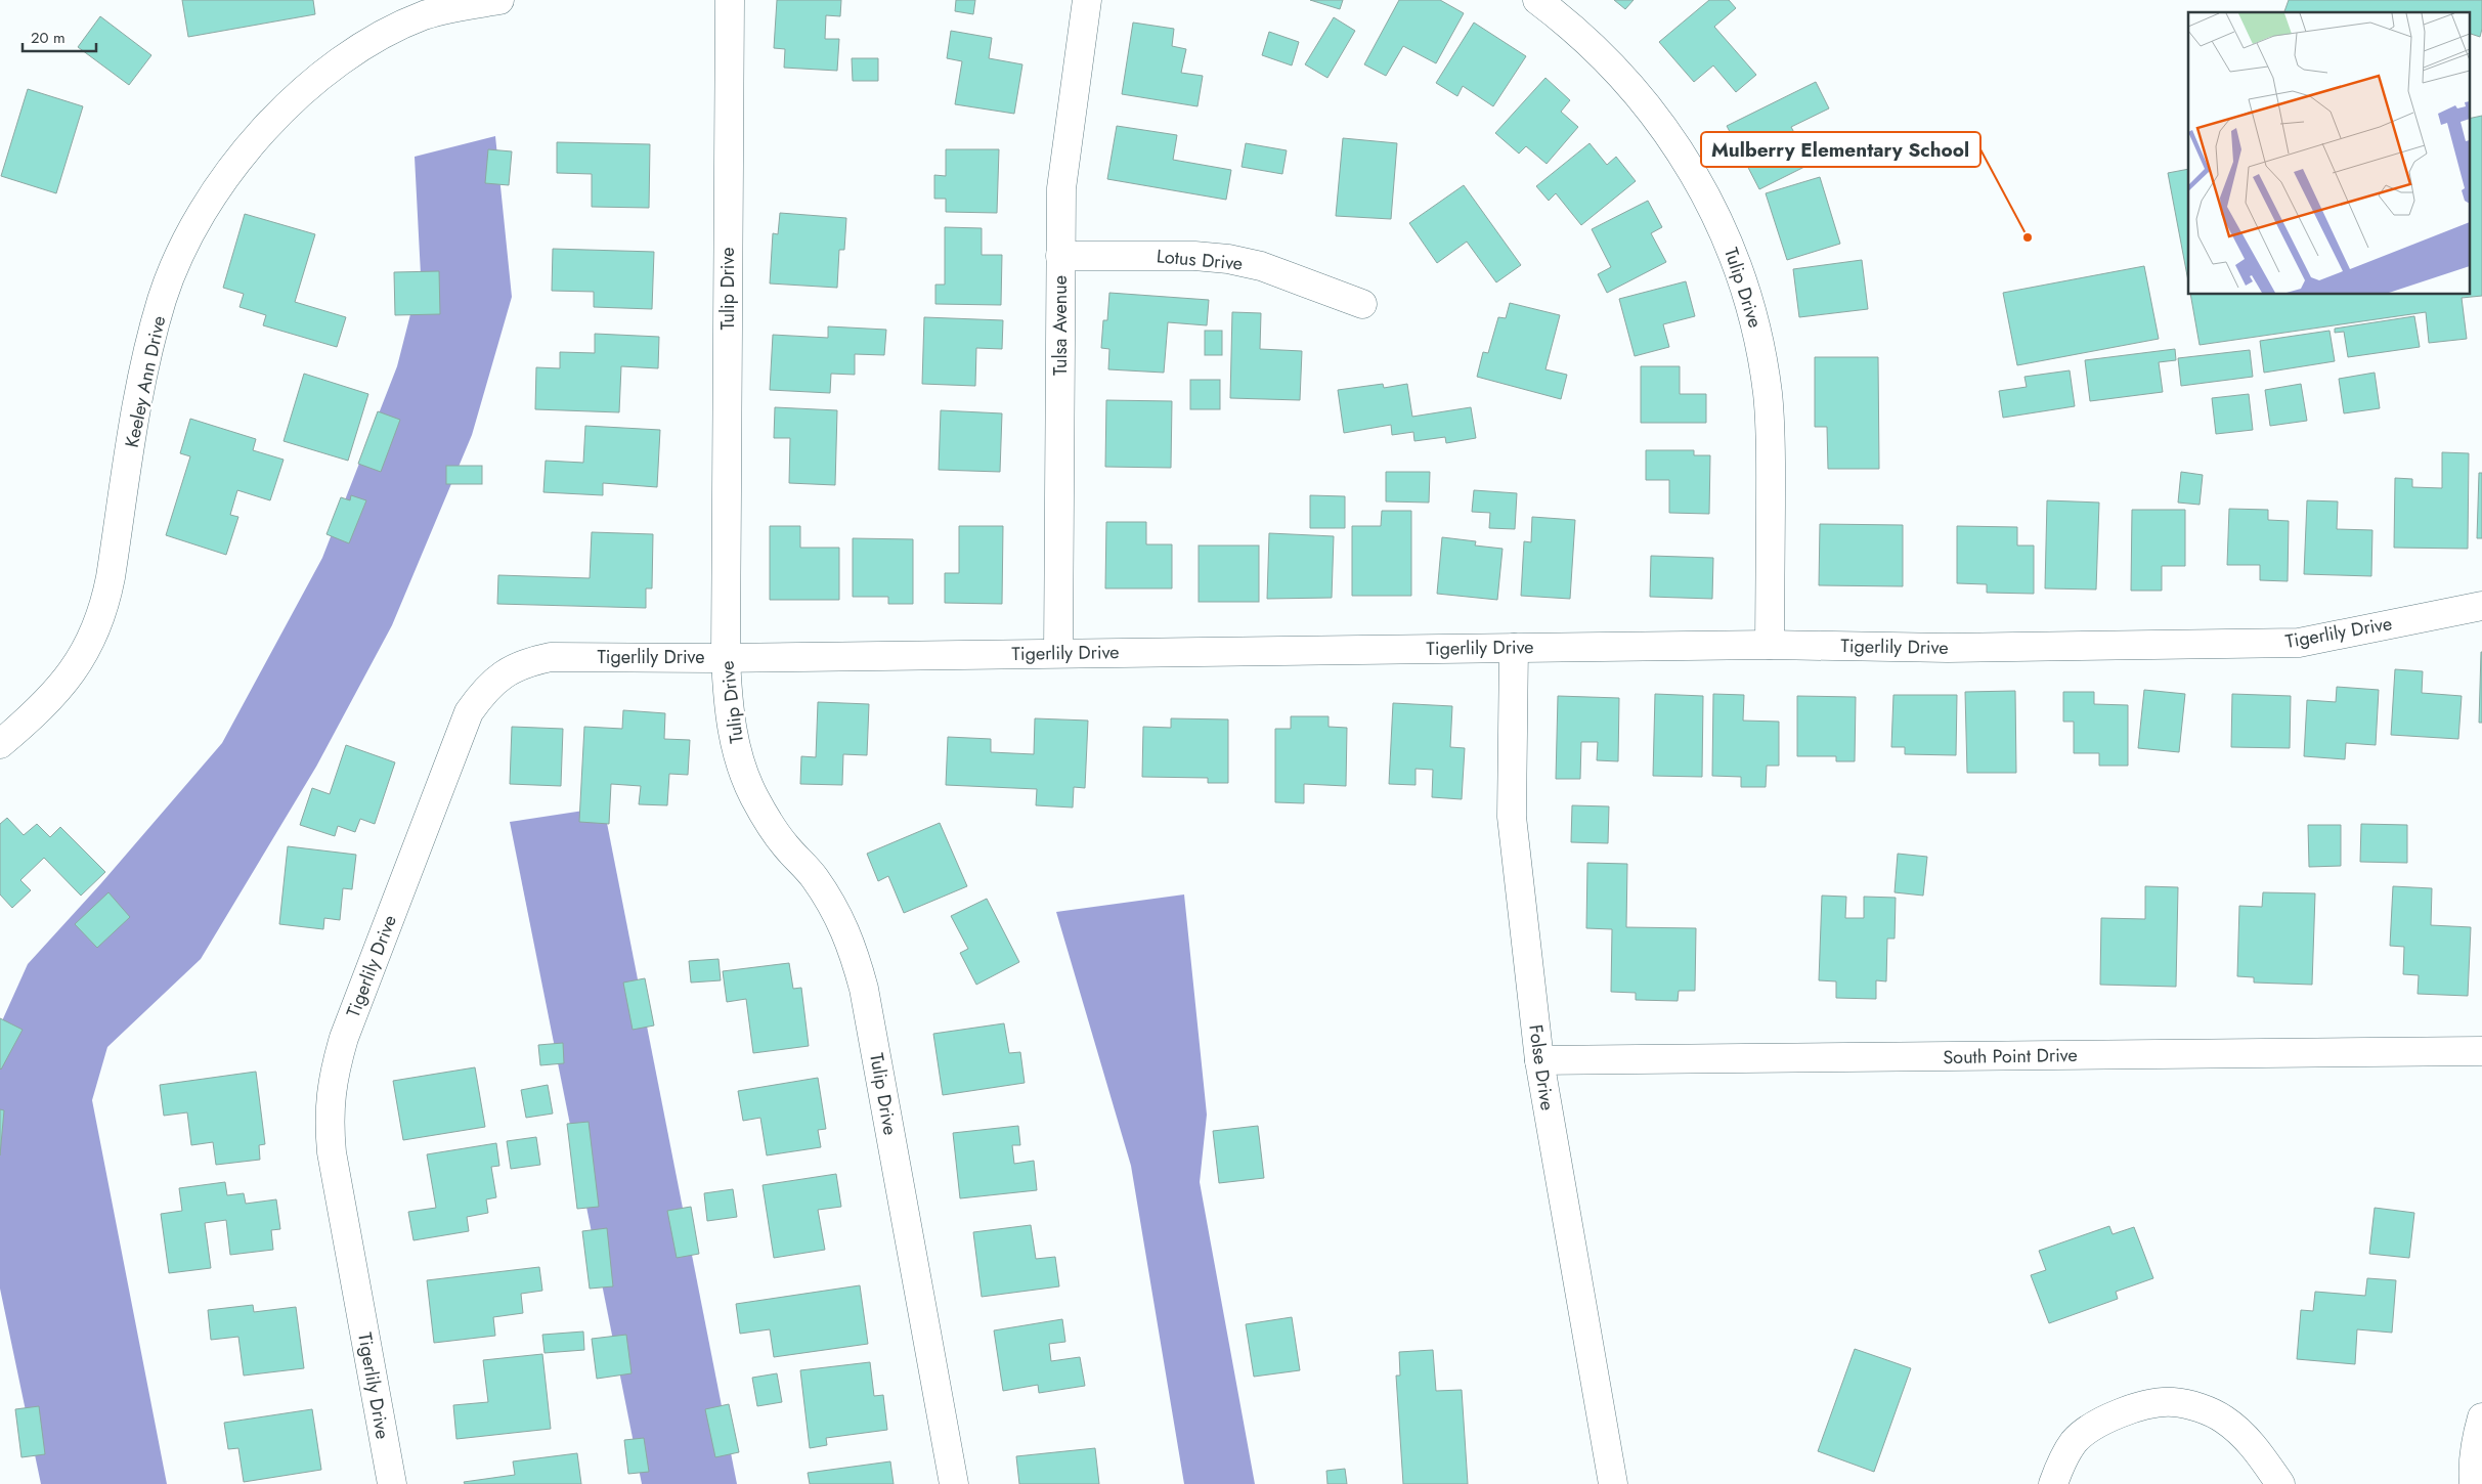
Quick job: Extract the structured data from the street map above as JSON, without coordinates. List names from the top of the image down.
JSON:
{
  "streets": {
    "street": [
      "Lotus Drive",
      "Tulip Drive",
      "Tulsa Avenue",
      "Keeley Ann Drive",
      "Tigerlily Drive",
      "South Point Drive",
      "Folse Drive"
    ]
  },
  "crossings": [
    ["Lotus Drive", "Tulsa Avenue"],
    ["Tulip Drive", "Tigerlily Drive"],
    ["Tulsa Avenue", "Tigerlily Drive"],
    ["Tigerlily Drive", "Folse Drive"],
    ["South Point Drive", "Folse Drive"]
  ],
  "places": ["Mulberry Elementary School"],
  "scale_bar": "20 m"
}
